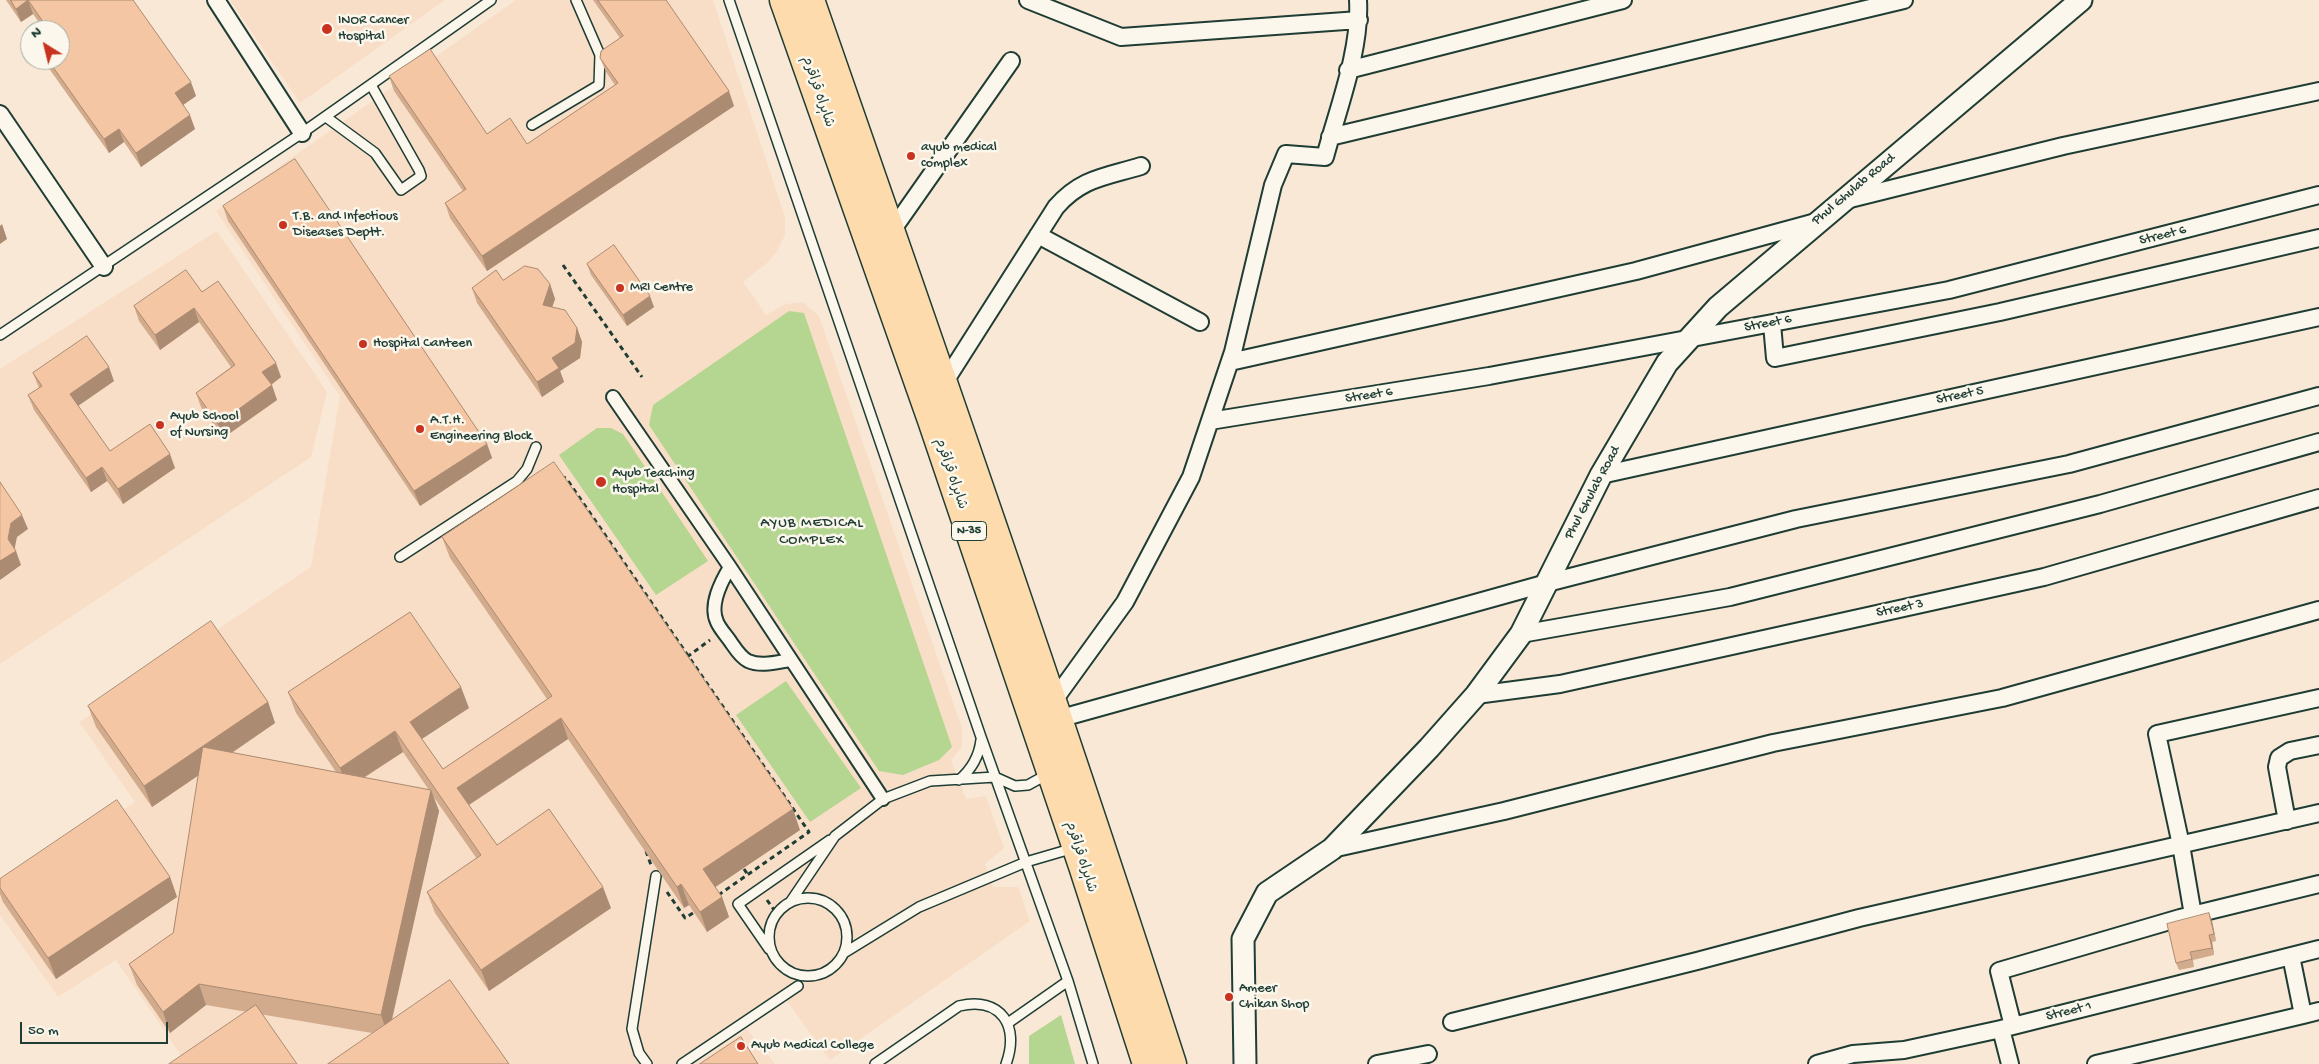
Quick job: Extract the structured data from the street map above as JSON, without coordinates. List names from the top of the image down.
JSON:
{
  "streets": {
    "highway": ["شاہراہ قراقرم", "N-35"],
    "street": [
      "Phul Ghulab Road",
      "Street 6",
      "Street 5",
      "Street 3",
      "Street 1"
    ]
  },
  "crossings": [
    ["Phul Ghulab Road", "Street 6"],
    ["Phul Ghulab Road", "Street 5"],
    ["Phul Ghulab Road", "Street 3"]
  ],
  "districts": ["AYUB MEDICAL COMPLEX"],
  "places": [
    "INOR Cancer Hospital",
    "ayub medical complex",
    "T.B. and Infectious Diseases Deptt.",
    "MRI Centre",
    "Hospital Canteen",
    "Ayub School of Nursing",
    "A.T.H. Engineering Block",
    "Ayub Teaching Hospital",
    "Ameer Chikan Shop",
    "Ayub Medical College"
  ],
  "scale_bar": "50 m",
  "north": "top left"
}
